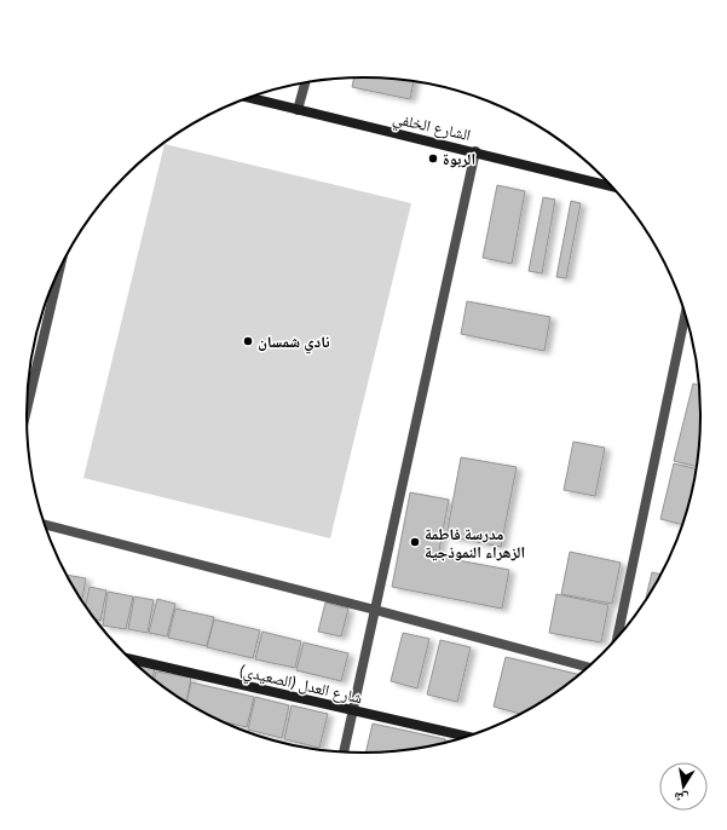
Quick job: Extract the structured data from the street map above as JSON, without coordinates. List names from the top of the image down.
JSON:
{
  "streets": {
    "street": ["الشارع الخلفي", "شارع العدل (الصعيدي)"]
  },
  "places": ["الربوة", "نادي شمسان", "مدرسة فاطمة الزهراء النموذجية"],
  "north": "bottom"
}
